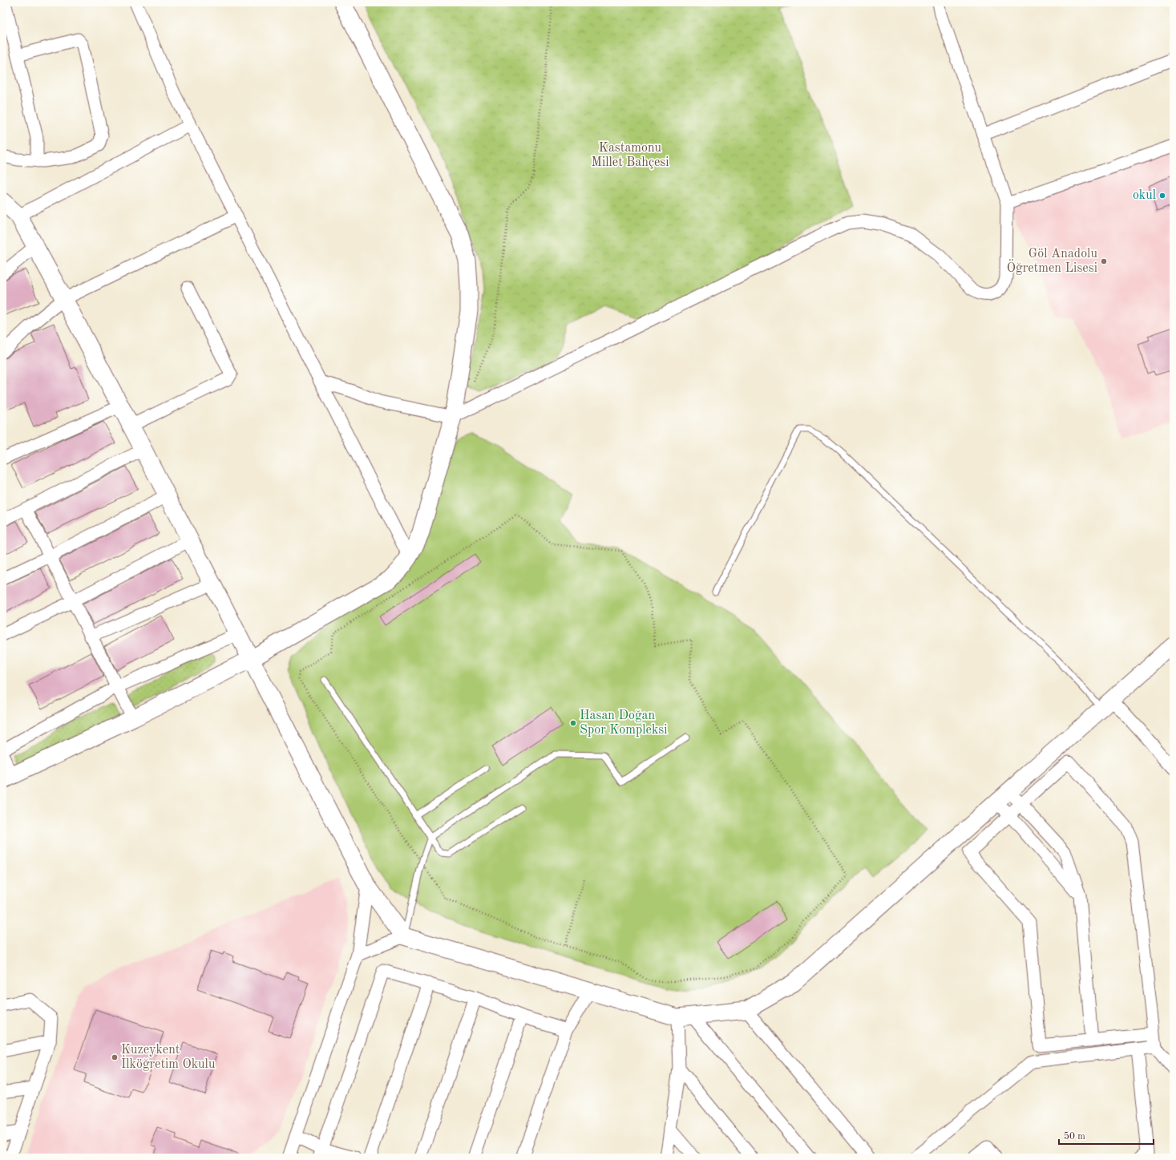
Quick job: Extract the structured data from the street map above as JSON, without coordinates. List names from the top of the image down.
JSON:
{
  "parks": ["Kastamonu Millet Bahçesi"],
  "places": [
    "okul",
    "Göl Anadolu Öğretmen Lisesi",
    "Hasan Doğan Spor Kompleksi",
    "Kuzeykent İlköğretim Okulu"
  ],
  "scale_bar": "50 m"
}
